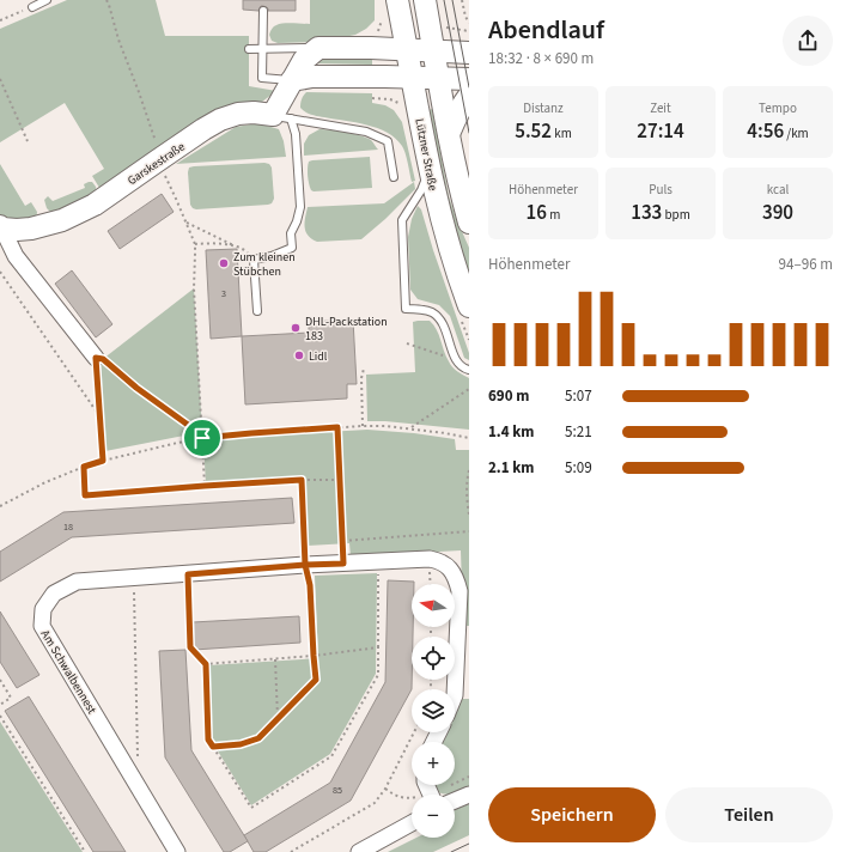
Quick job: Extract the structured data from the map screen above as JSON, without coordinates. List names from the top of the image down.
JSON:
{
  "streets": {
    "main road": ["Lützner Straße", "Garskestraße"],
    "street": ["Am Schwalbennest"]
  },
  "places": ["Zum kleinen Stübchen", "DHL-Packstation 183", "Lidl"],
  "house_numbers": ["3", "18", "85"],
  "north": "left",
  "page": {
    "heading": ["Abendlauf", "18:32 · 8 × 690 m"],
    "stats": [
      ["Distanz", "5.52 km"],
      ["Zeit", "27:14"],
      ["Tempo", "4:56 /km"],
      ["Höhenmeter", "16 m"],
      ["Puls", "133 bpm"],
      ["kcal", "390"]
    ],
    "chart": ["Höhenmeter", "94–96 m"],
    "list": [
      {
        "name": "690 m",
        "note": "5:07"
      },
      {
        "name": "1.4 km",
        "note": "5:21"
      },
      {
        "name": "2.1 km",
        "note": "5:09"
      }
    ],
    "map_buttons": ["+", "−"],
    "buttons": ["Speichern", "Teilen"]
  }
}
